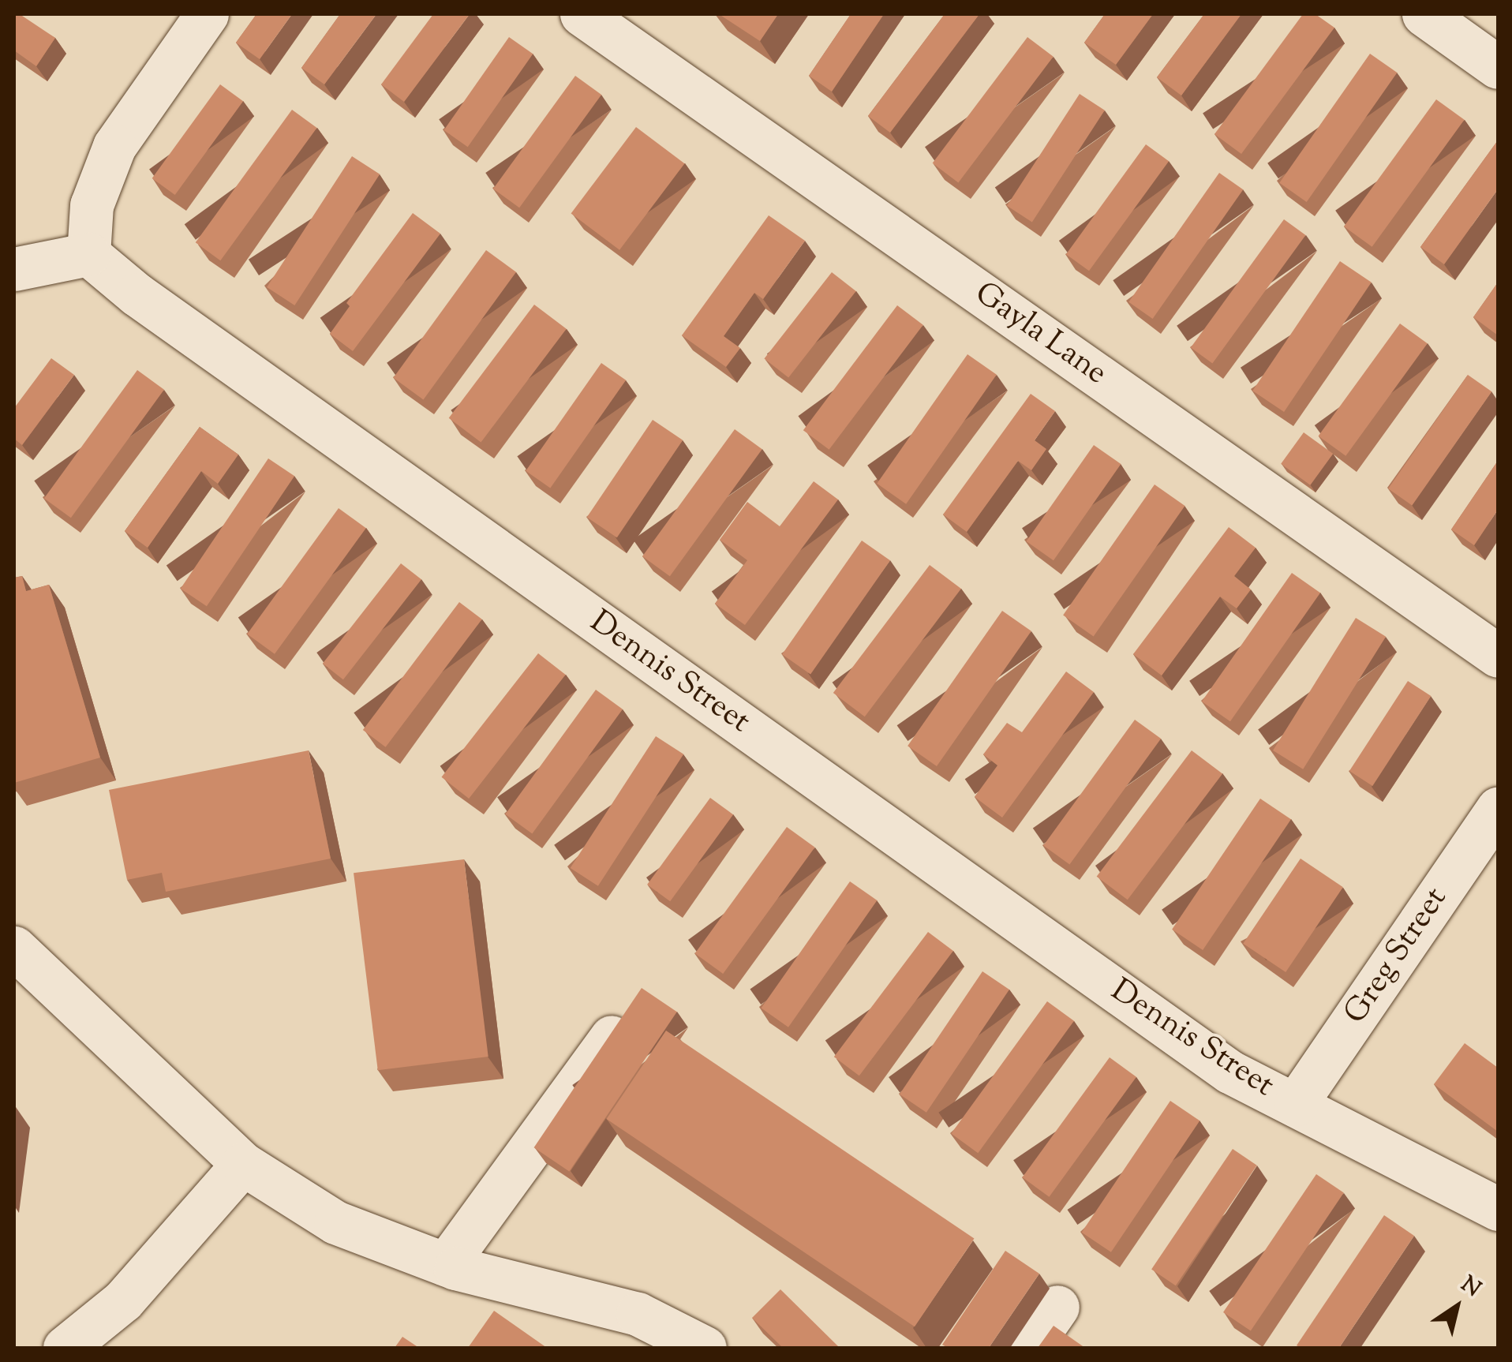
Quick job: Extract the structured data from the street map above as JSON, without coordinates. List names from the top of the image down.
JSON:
{
  "streets": {
    "street": ["Gayla Lane", "Dennis Street", "Greg Street"]
  },
  "crossings": [
    ["Dennis Street", "Greg Street"]
  ],
  "north": "top right"
}
